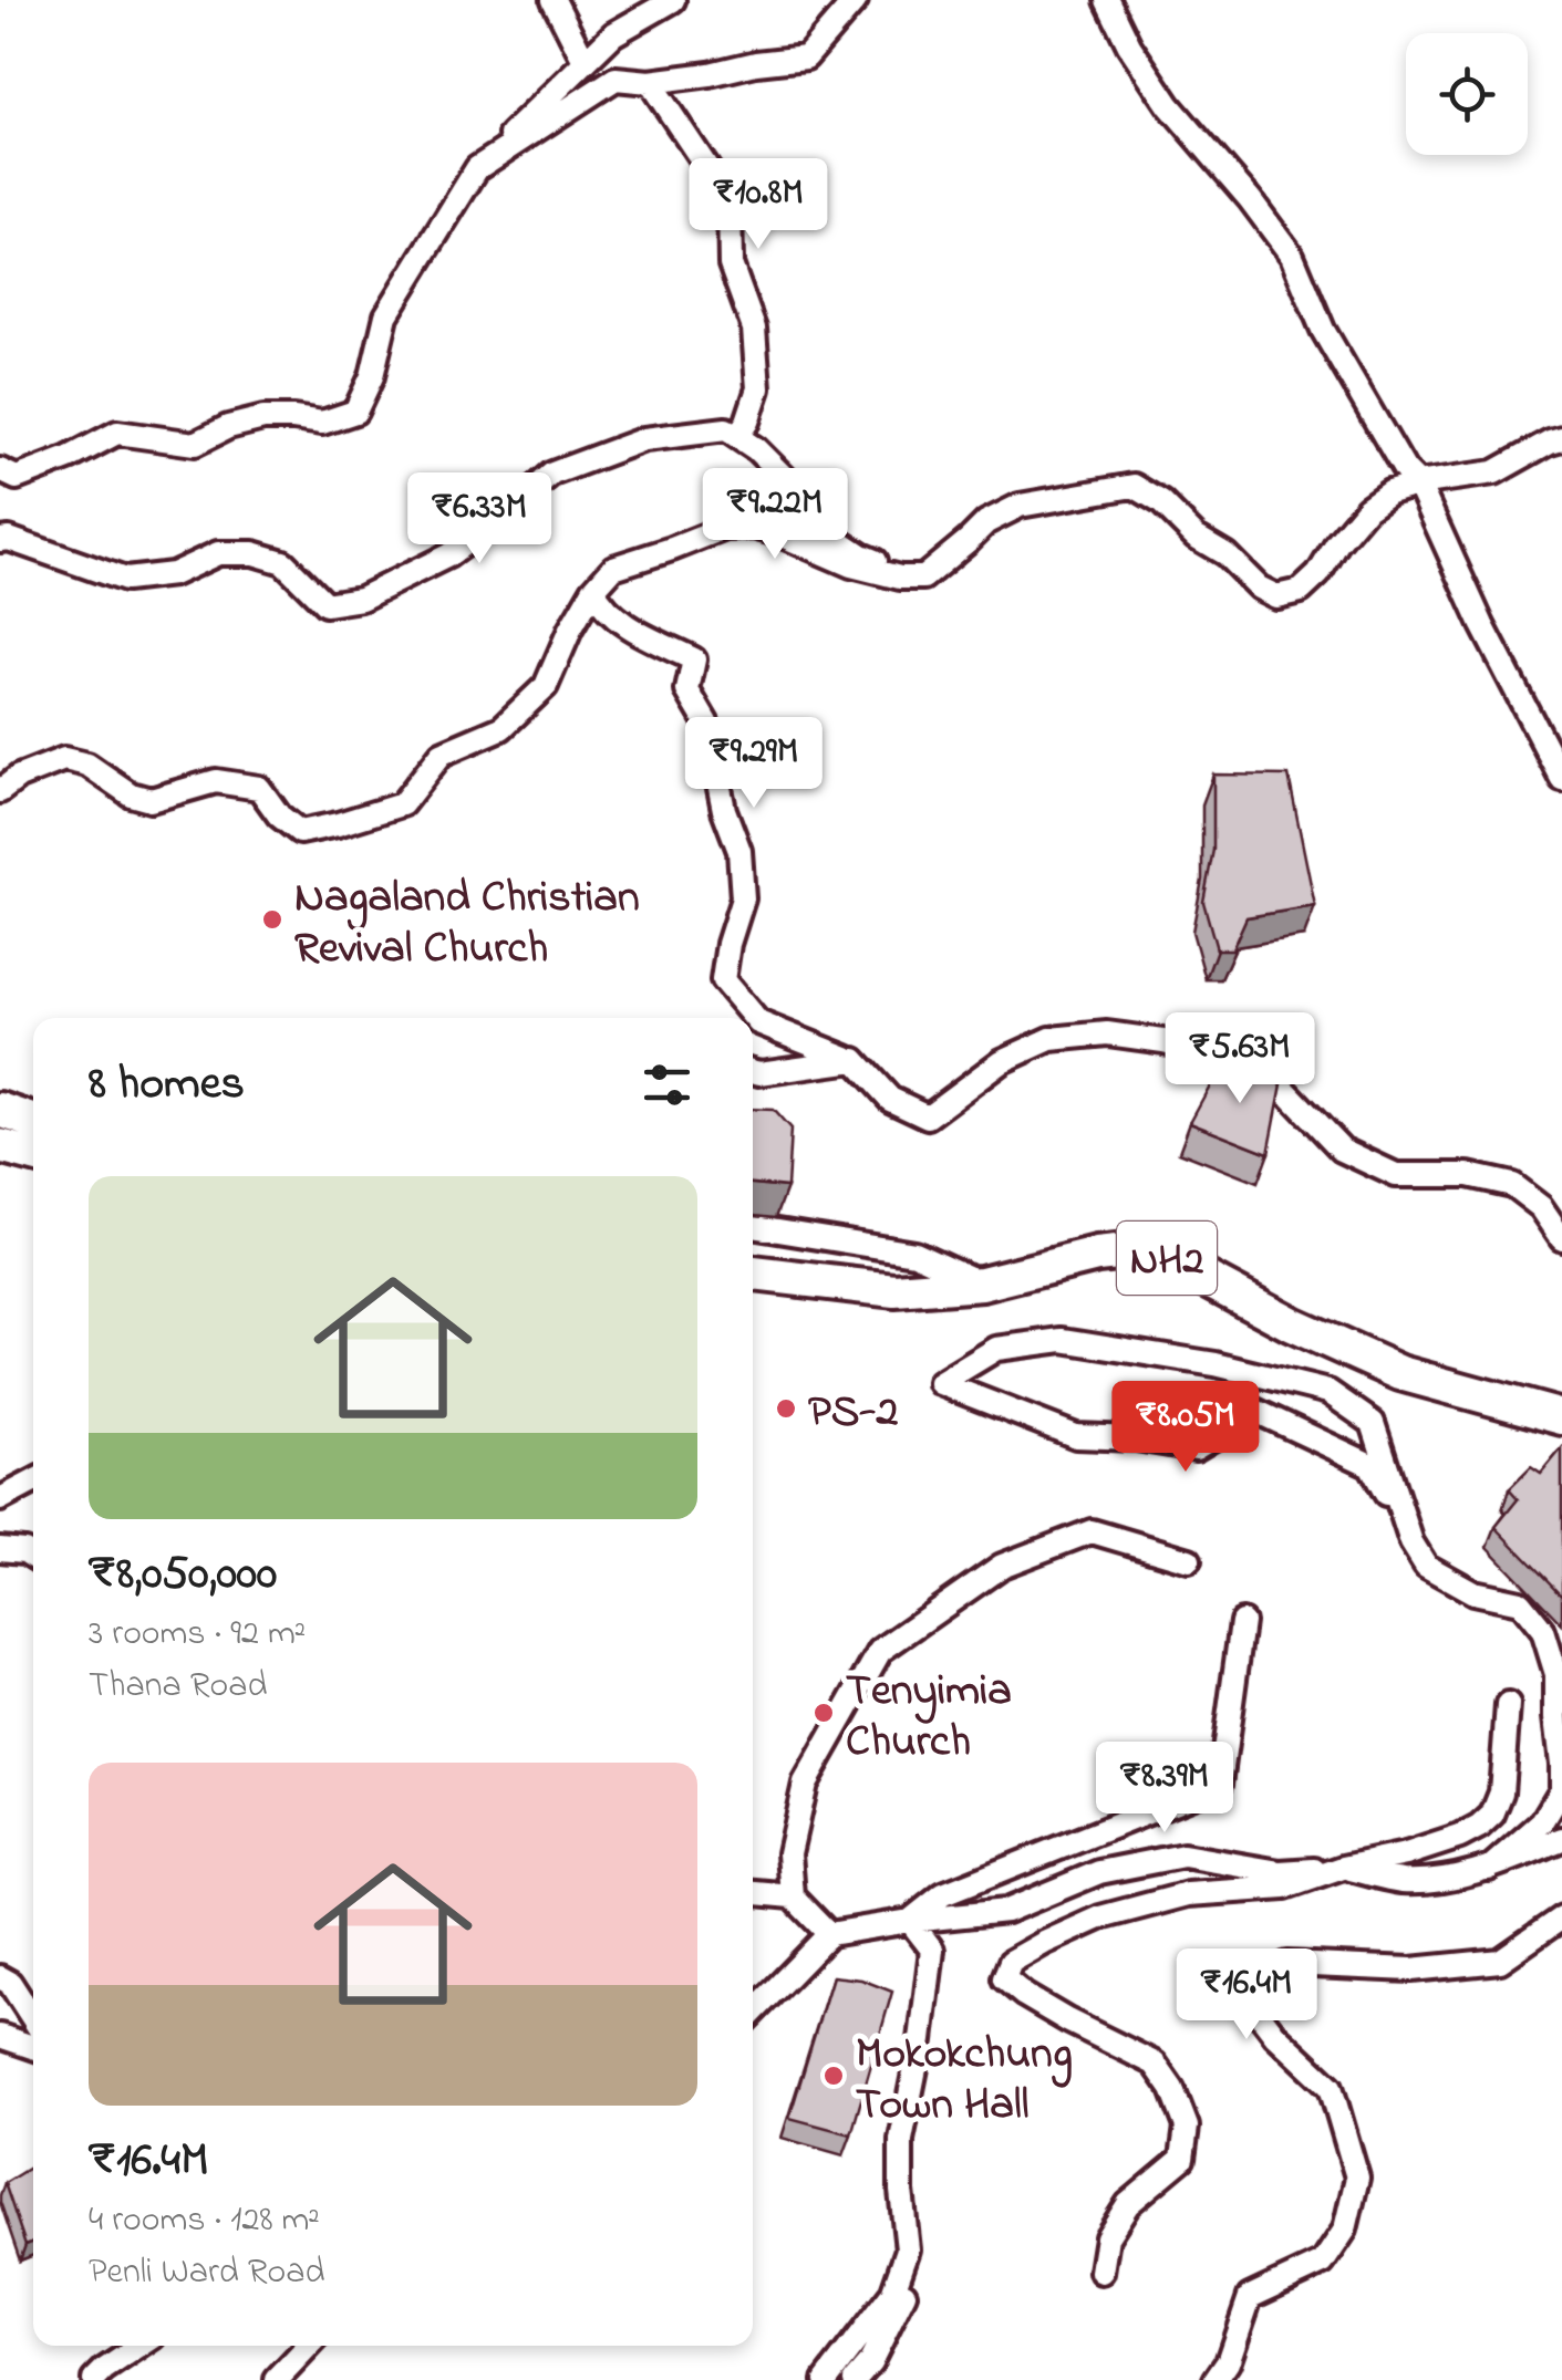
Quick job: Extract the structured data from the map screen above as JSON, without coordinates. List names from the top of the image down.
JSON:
{
  "streets": {
    "highway": ["NH2"]
  },
  "places": [
    "Nagaland Christian Revival Church",
    "PS-2",
    "Tenyimia Church",
    "Mokokchung Town Hall"
  ],
  "page": {
    "price": [
      "₹10.8M",
      "₹9.22M",
      "₹6.33M",
      "₹9.29M",
      "₹5.63M",
      "₹8.05M",
      "₹8.39M",
      "₹16.4M"
    ],
    "heading": "8 homes",
    "list": [
      {
        "name": "₹8,050,000",
        "note": "3 rooms · 92 m² · Thana Road"
      },
      {
        "name": "₹16.4M",
        "note": "4 rooms · 128 m² · Penli Ward Road"
      }
    ]
  }
}
